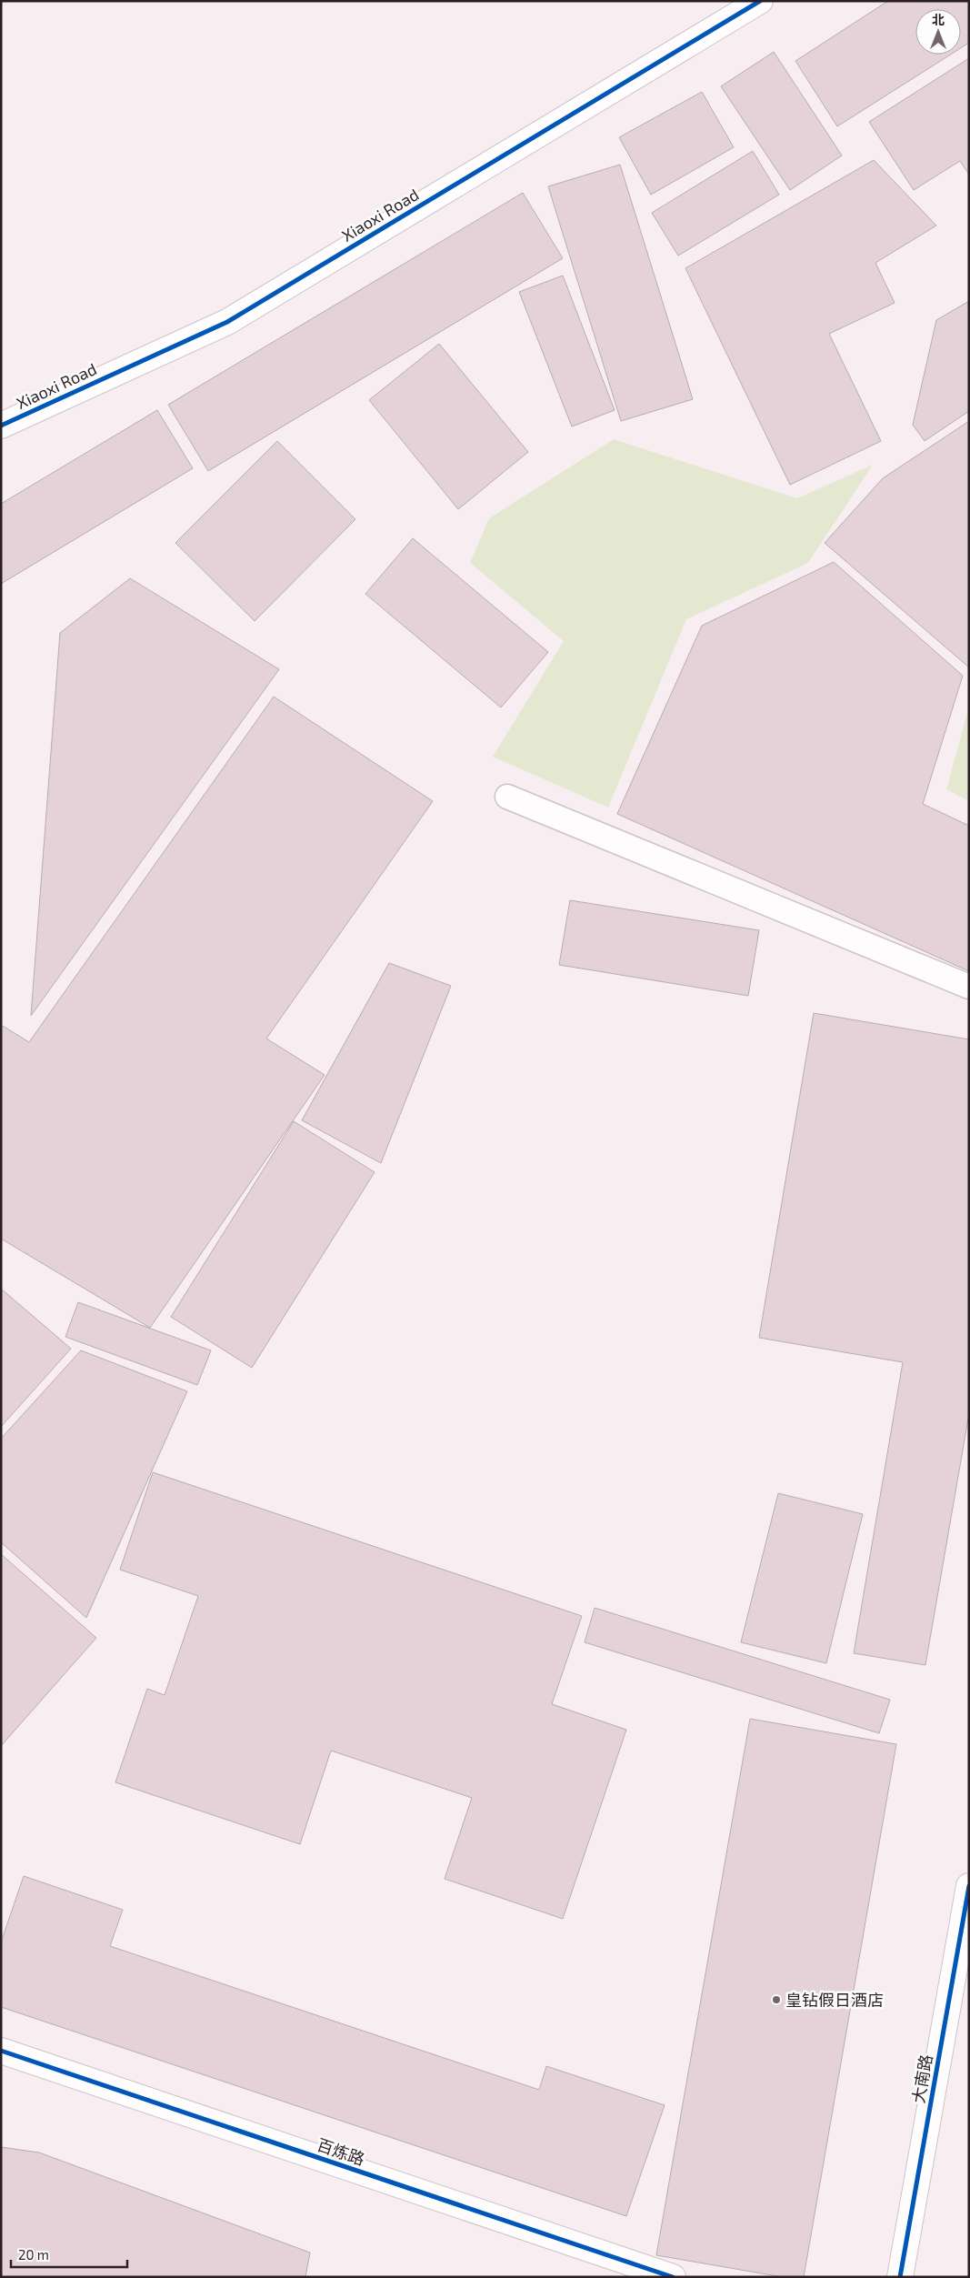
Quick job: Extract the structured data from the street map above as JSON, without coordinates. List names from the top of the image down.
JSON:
{
  "streets": {
    "street": ["Xiaoxi Road", "大南路", "百炼路"]
  },
  "places": ["皇钻假日酒店"],
  "scale_bar": "20 m",
  "north": "top"
}
